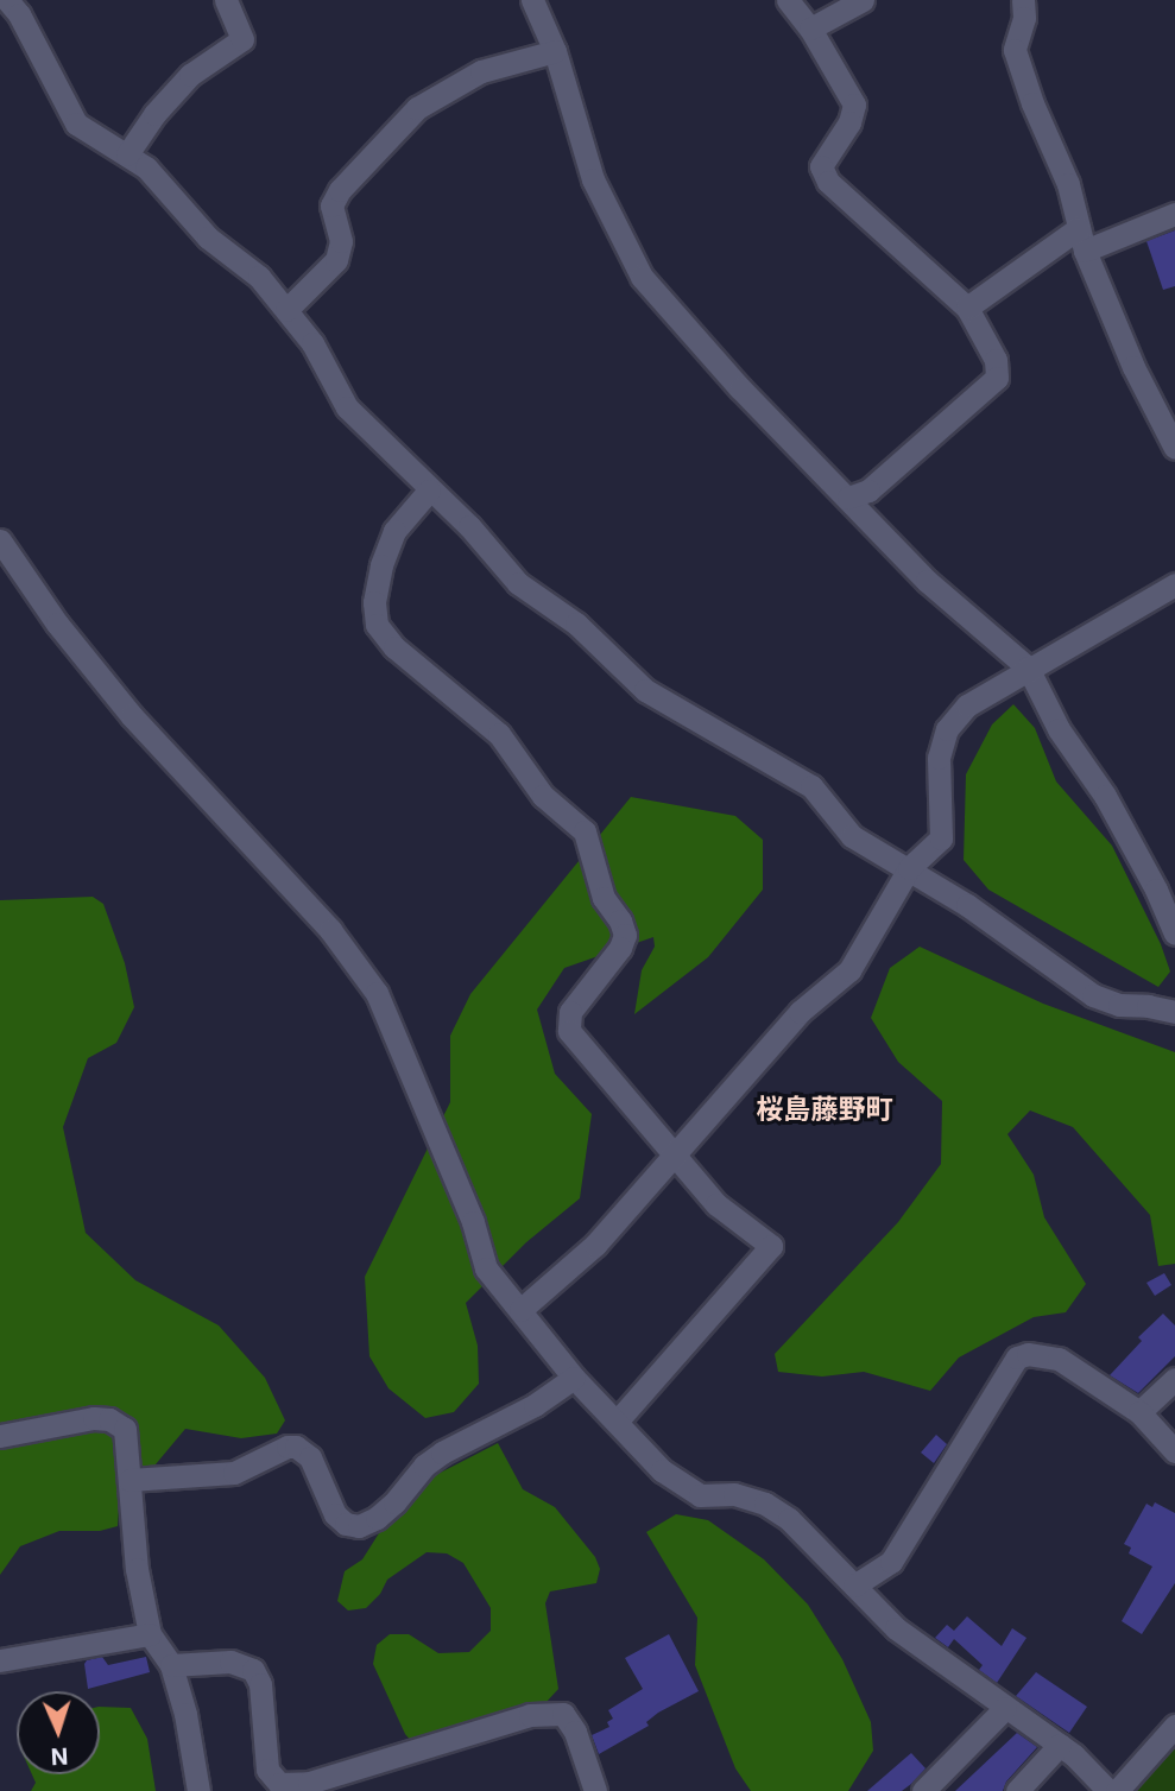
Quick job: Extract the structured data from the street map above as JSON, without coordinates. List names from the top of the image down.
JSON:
{
  "districts": ["桜島藤野町"],
  "north": "bottom"
}
